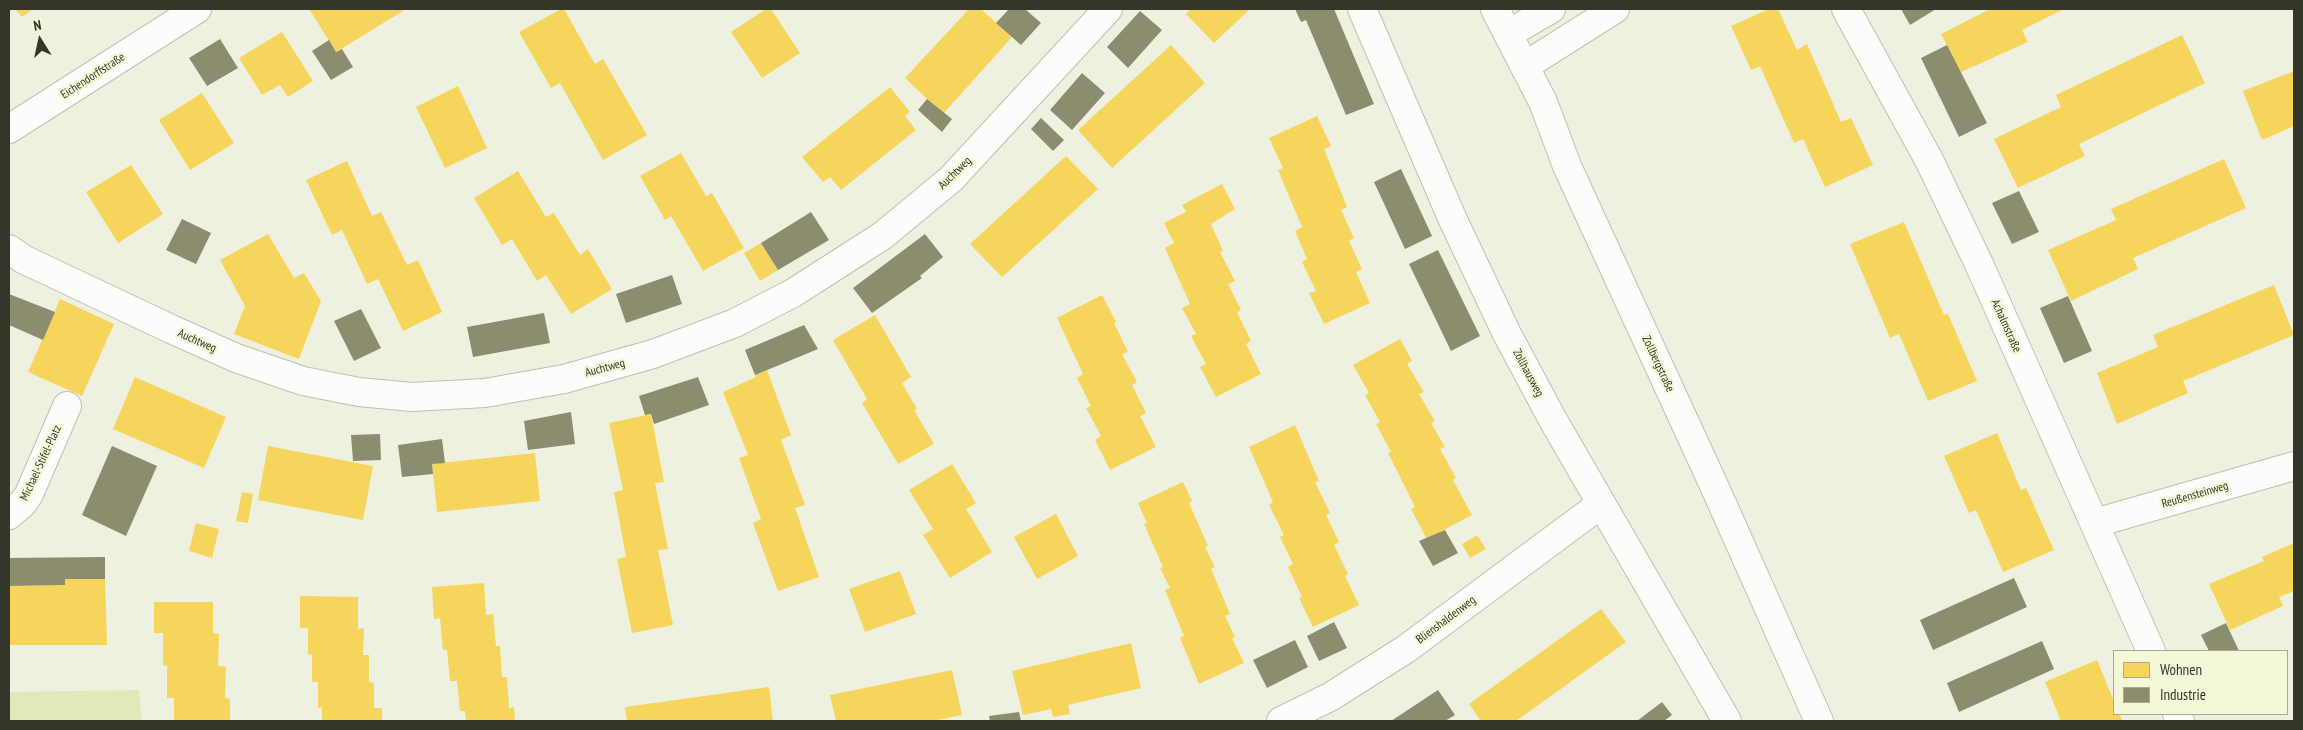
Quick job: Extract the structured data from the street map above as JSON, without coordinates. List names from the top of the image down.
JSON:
{
  "streets": {
    "street": [
      "Eichendorffstraße",
      "Auchtweg",
      "Achalmstraße",
      "Zollbergstraße",
      "Zollhausweg",
      "Michael-Stifel-Platz",
      "Reußensteinweg",
      "Blienshaldenweg"
    ]
  },
  "crossings": [
    ["Achalmstraße", "Reußensteinweg"],
    ["Zollhausweg", "Blienshaldenweg"]
  ],
  "legend": ["Wohnen", "Industrie"],
  "north": "top"
}
